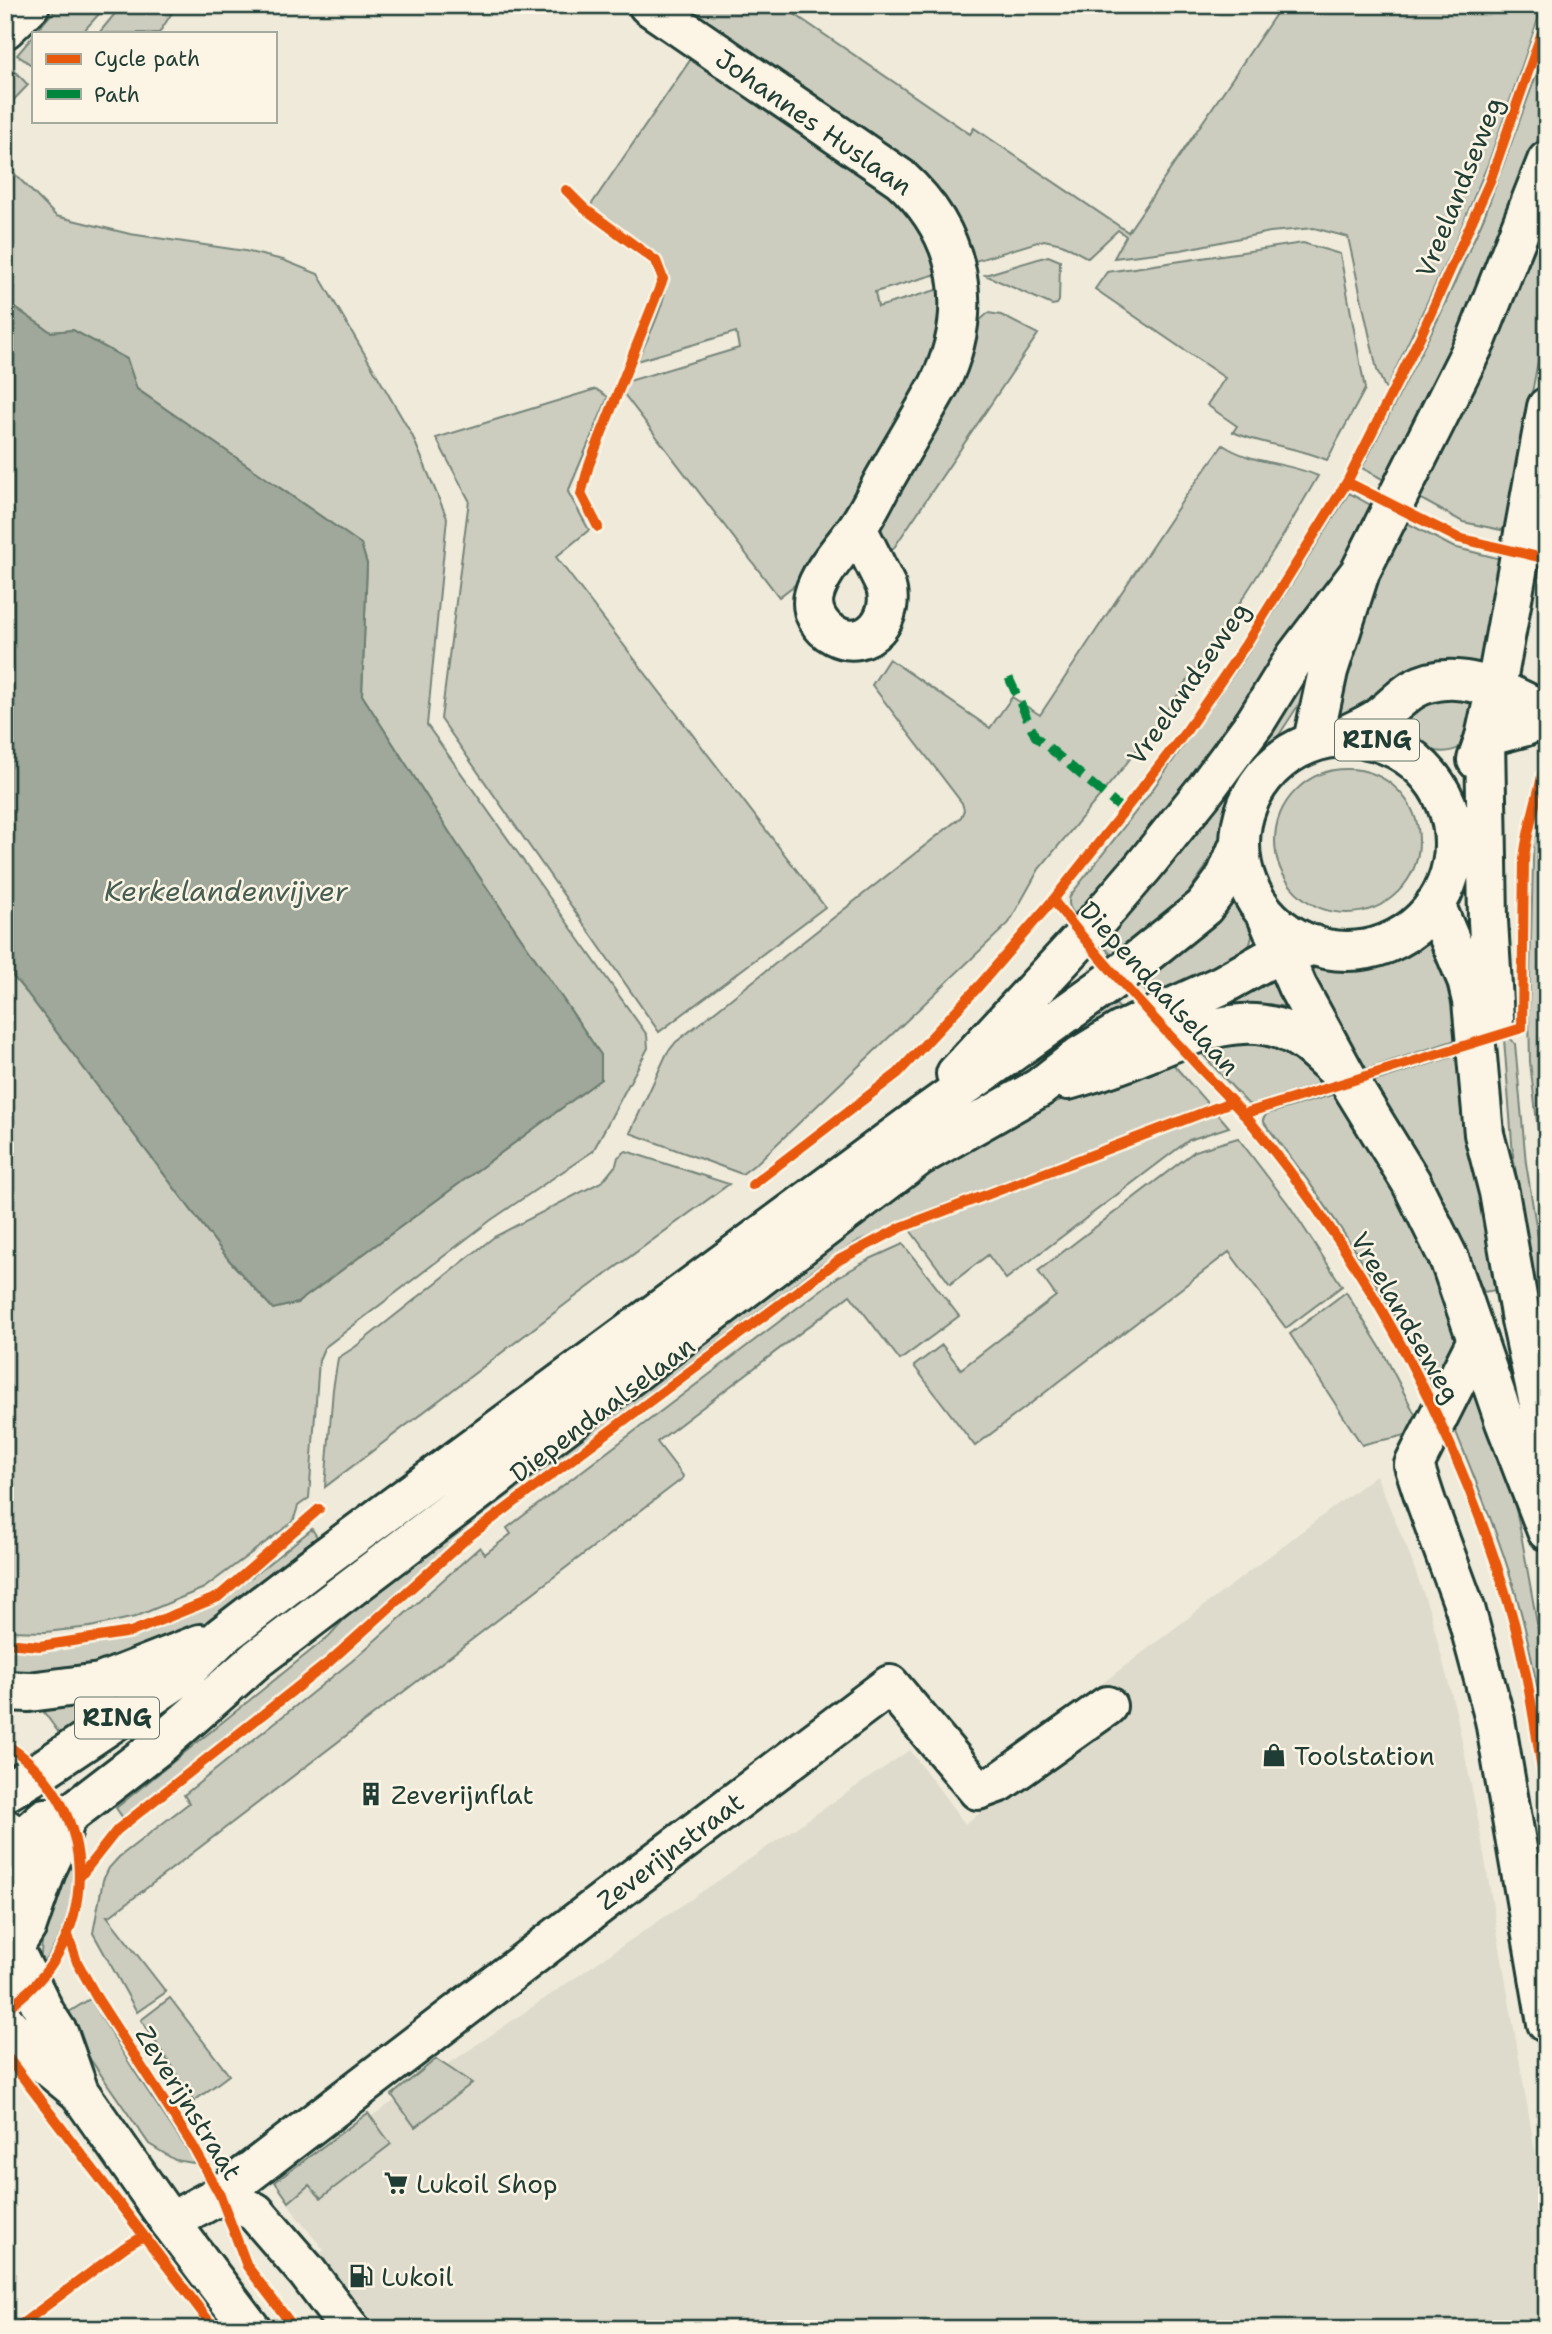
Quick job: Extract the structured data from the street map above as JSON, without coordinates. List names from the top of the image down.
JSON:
{
  "streets": {
    "main road": [
      "Johannes Huslaan",
      "Vreelandseweg",
      "RING",
      "Diependaalselaan",
      "Zeverijnstraat"
    ]
  },
  "crossings": [
    ["Vreelandseweg", "RING"],
    ["Vreelandseweg", "Diependaalselaan"],
    ["RING", "Diependaalselaan"]
  ],
  "water": ["Kerkelandenvijver"],
  "places": {
    "shop": ["Toolstation"],
    "building": ["Zeverijnflat"],
    "supermarket": ["Lukoil Shop"],
    "fuel station": ["Lukoil"]
  },
  "legend": ["Cycle path", "Path"]
}
